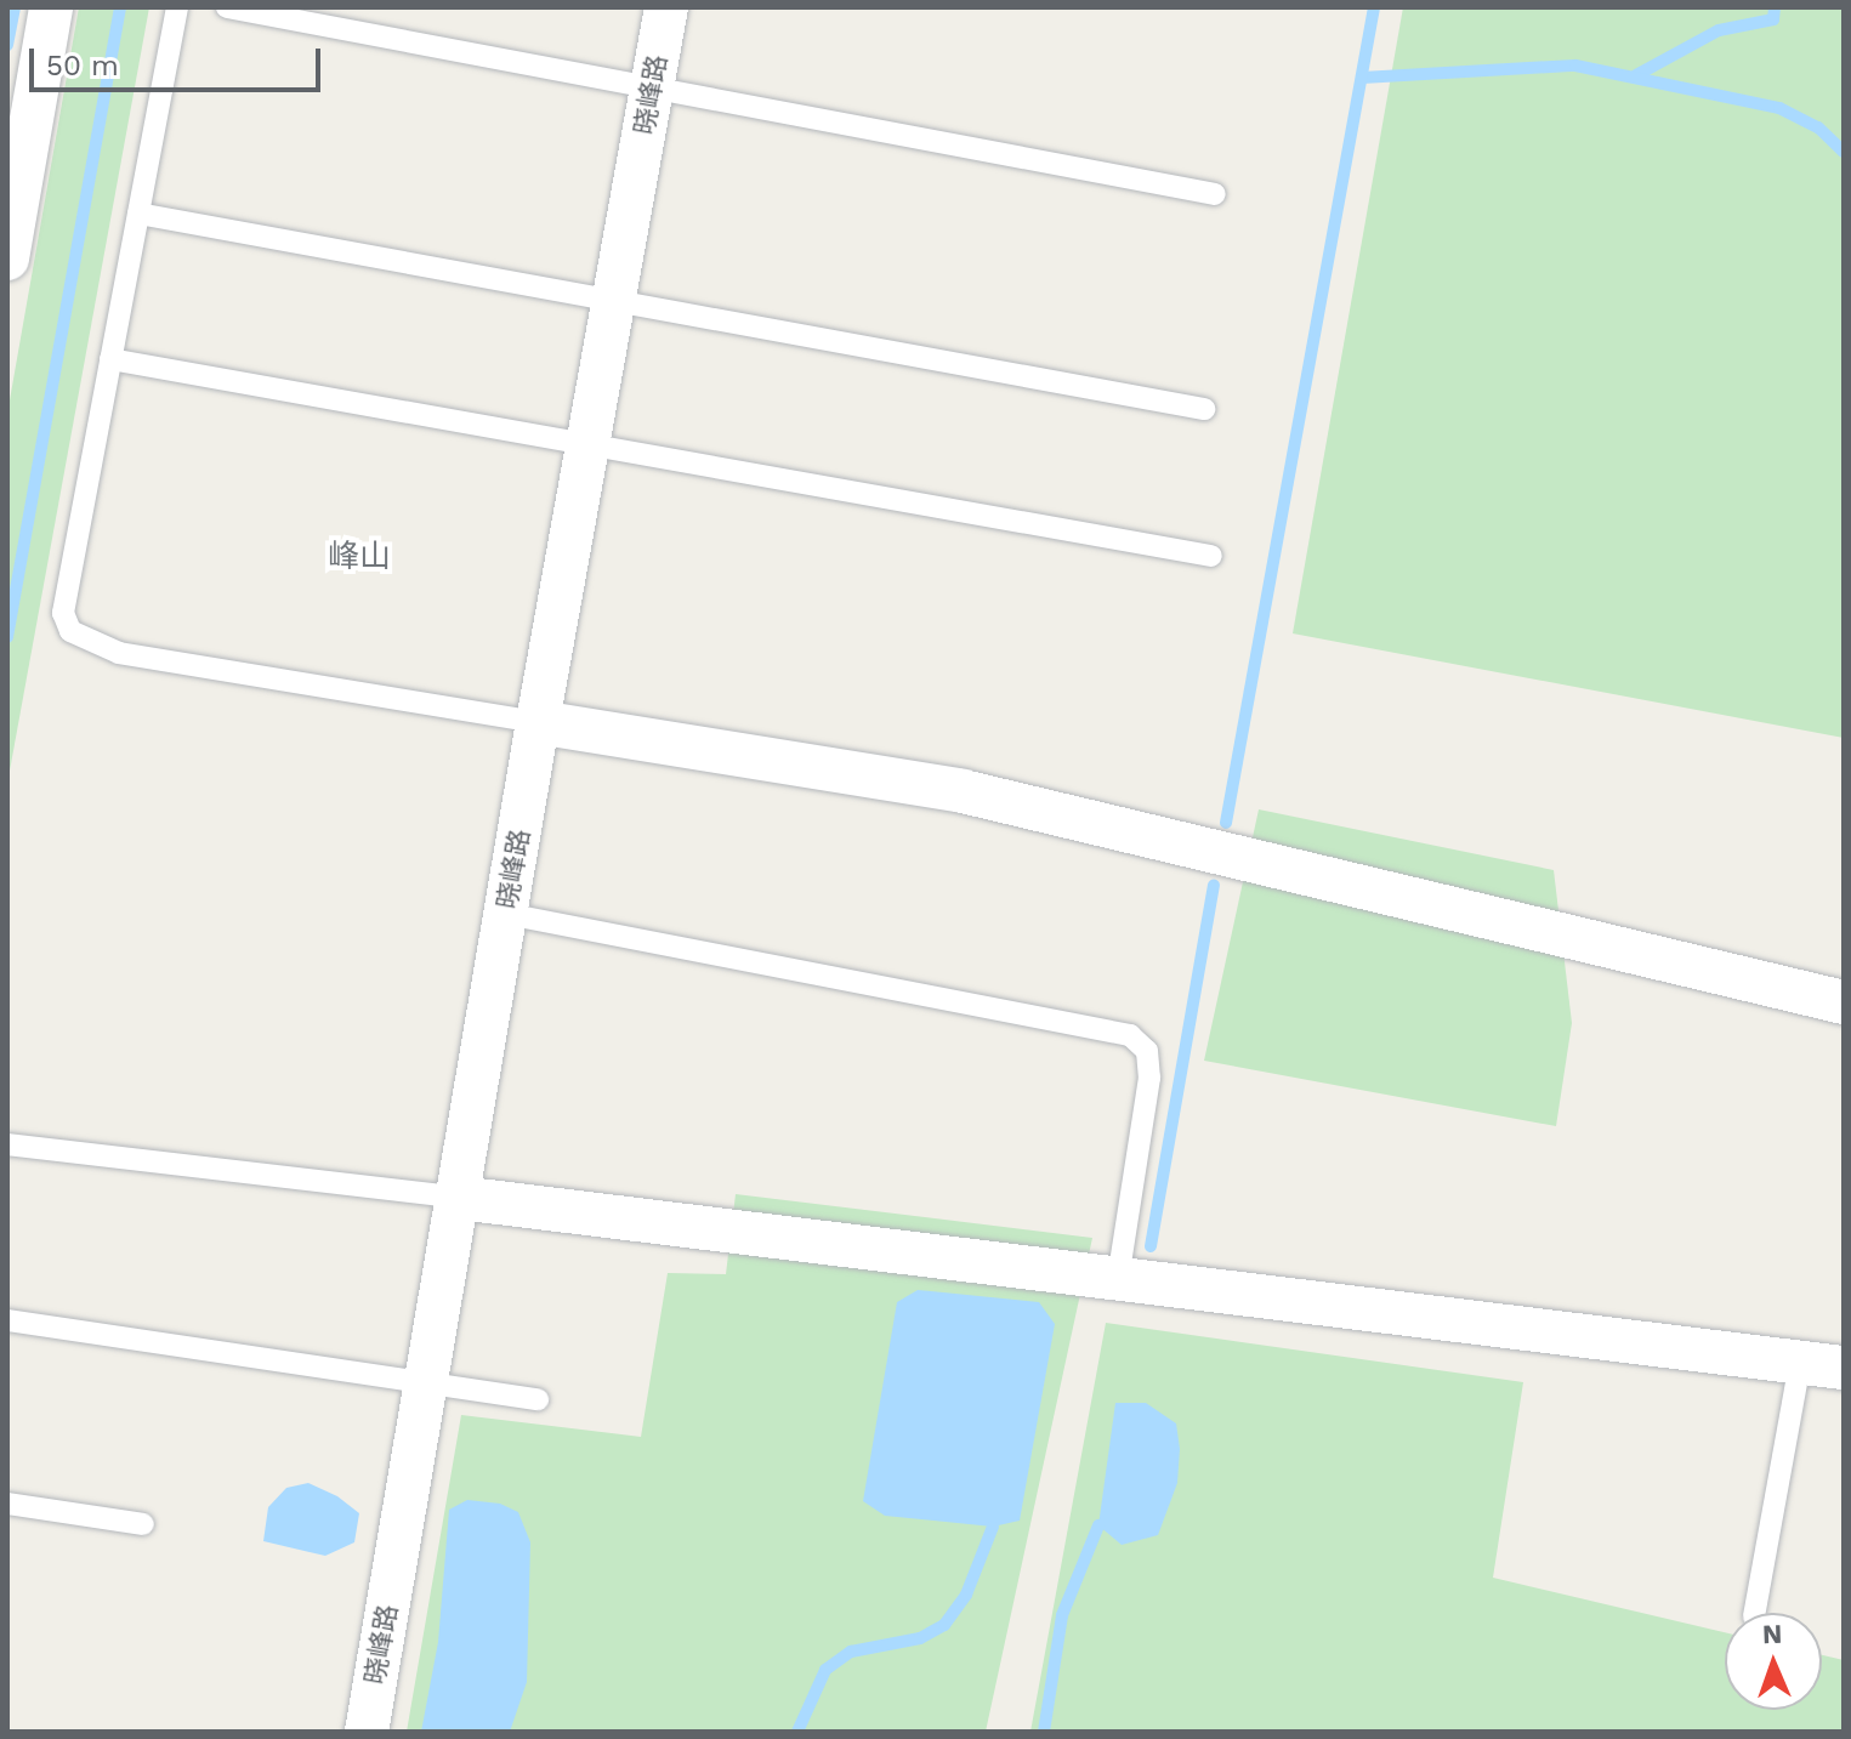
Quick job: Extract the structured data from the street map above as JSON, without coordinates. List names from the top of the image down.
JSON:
{
  "streets": {
    "street": ["晓峰路"]
  },
  "districts": ["峰山"],
  "scale_bar": "50 m",
  "north": "top"
}
